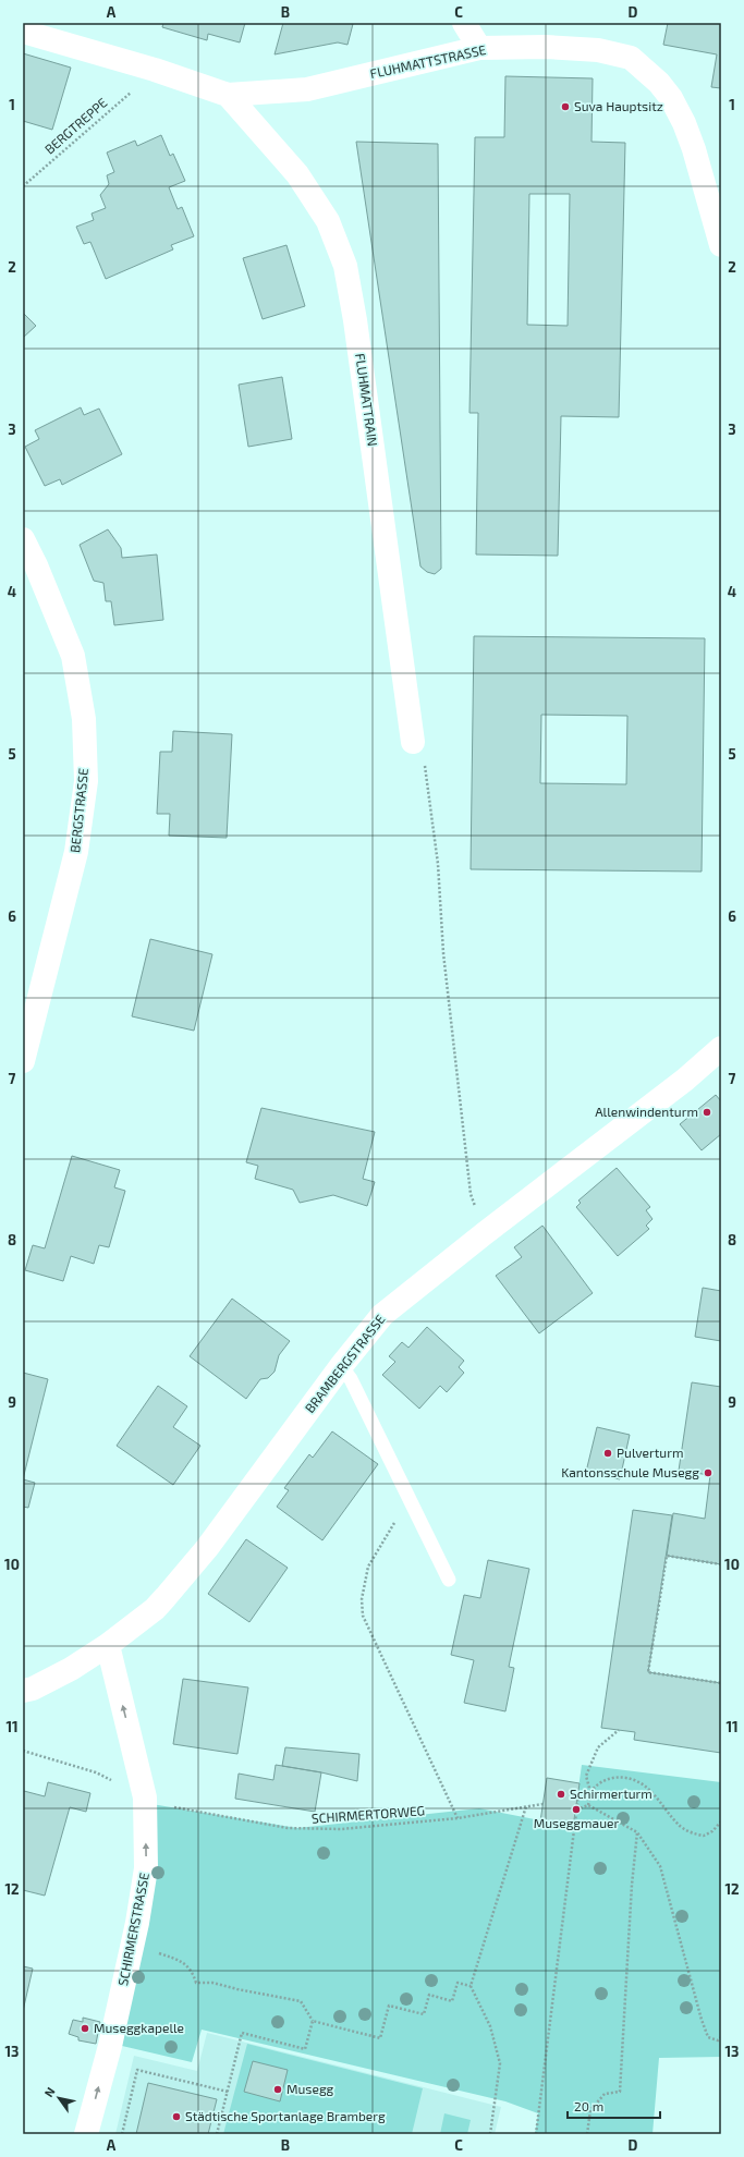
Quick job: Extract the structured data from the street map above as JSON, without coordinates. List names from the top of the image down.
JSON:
{
  "streets": {
    "street": [
      "FLUHMATTSTRASSE",
      "FLUHMATTRAIN",
      "BERGSTRASSE",
      "BRAMBERGSTRASSE",
      "SCHIRMERSTRASSE"
    ],
    "path": ["BERGTREPPE", "SCHIRMERTORWEG"]
  },
  "crossings": [
    ["FLUHMATTSTRASSE", "FLUHMATTRAIN"],
    ["BRAMBERGSTRASSE", "SCHIRMERSTRASSE"],
    ["SCHIRMERTORWEG", "SCHIRMERSTRASSE"]
  ],
  "one_way": ["SCHIRMERSTRASSE"],
  "places": [
    "Suva Hauptsitz",
    "Allenwindenturm",
    "Pulverturm",
    "Kantonsschule Musegg",
    "Schirmerturm",
    "Museggmauer",
    "Museggkapelle",
    "Musegg",
    "Städtische Sportanlage Bramberg"
  ],
  "scale_bar": "20 m",
  "north": "top left",
  "grid": {
    "columns": [
      "A",
      "B",
      "C",
      "D"
    ],
    "rows": [
      "1",
      "2",
      "3",
      "4",
      "5",
      "6",
      "7",
      "8",
      "9",
      "10",
      "11",
      "12",
      "13"
    ]
  }
}
